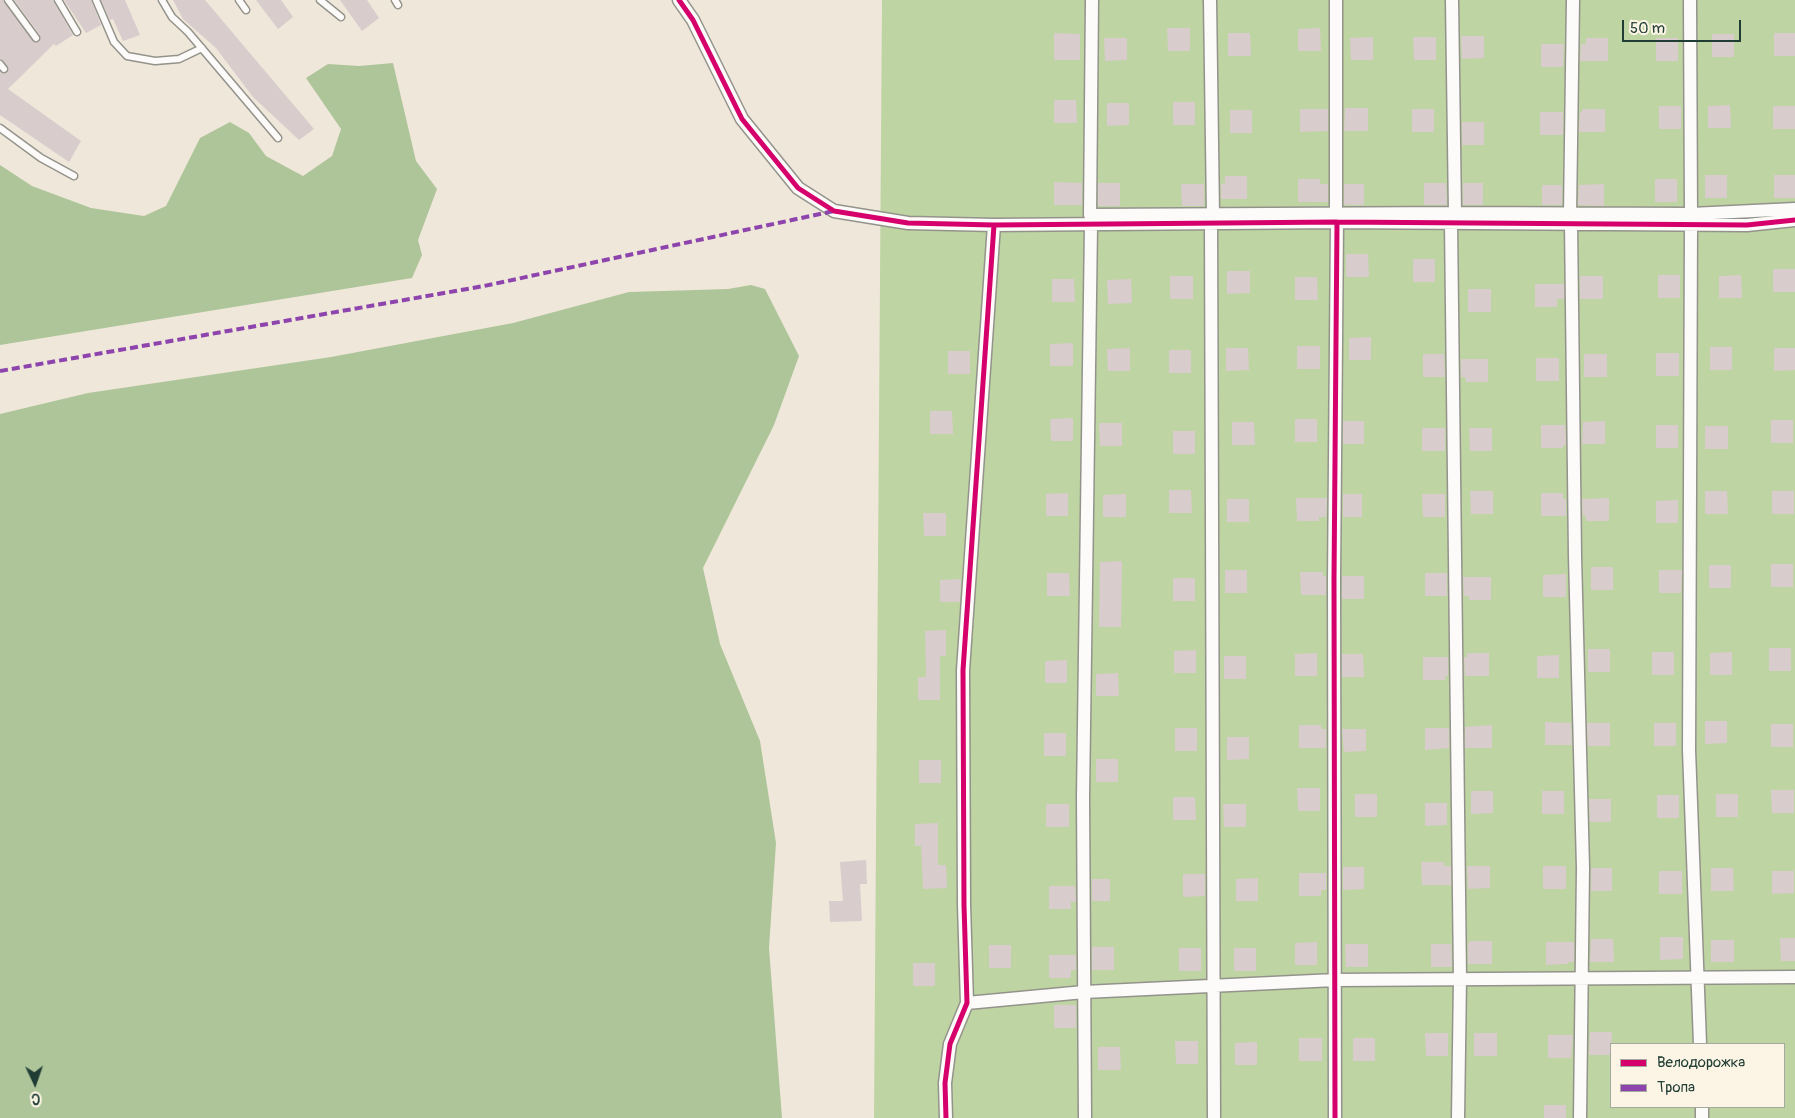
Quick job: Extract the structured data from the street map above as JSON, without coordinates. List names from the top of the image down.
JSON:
{
  "legend": ["Велодорожка", "Тропа"],
  "scale_bar": "50 m",
  "north": "bottom"
}
